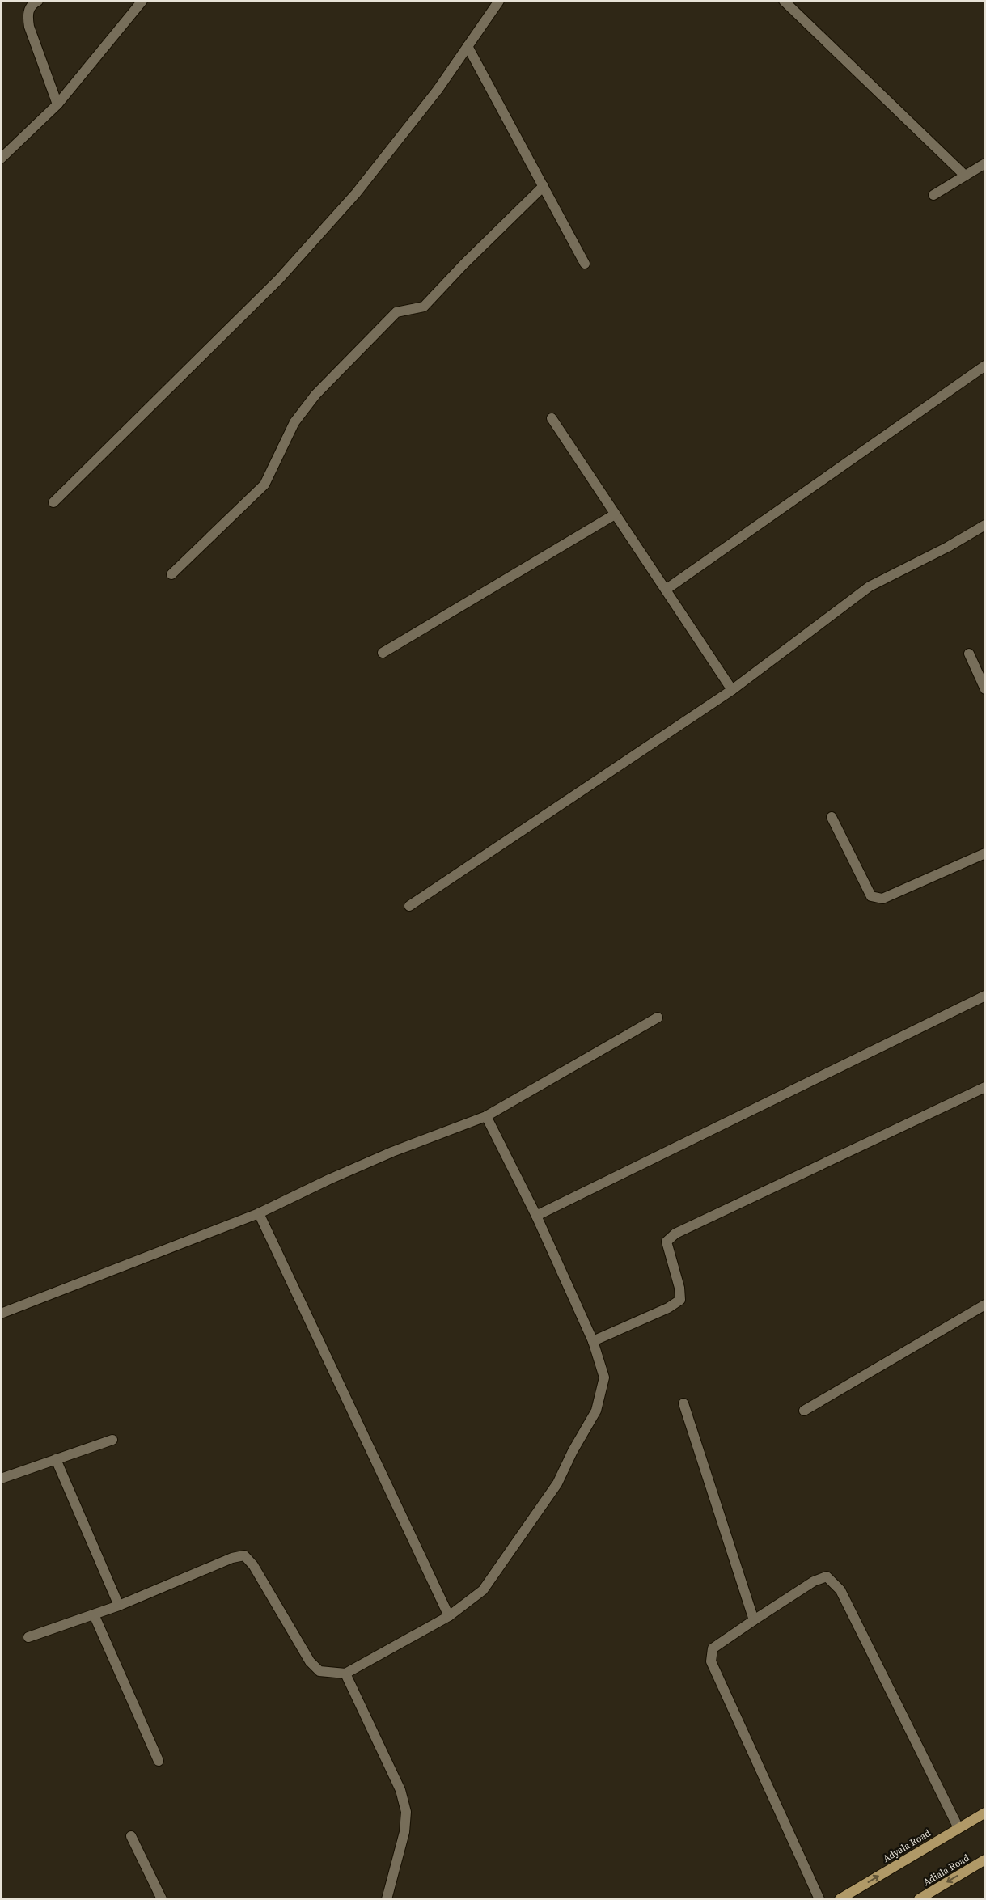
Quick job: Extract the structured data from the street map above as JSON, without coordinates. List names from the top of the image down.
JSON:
{
  "streets": {
    "main road": ["Adyala Road", "Adiala Road"]
  },
  "one_way": ["Adyala Road", "Adiala Road"]
}
